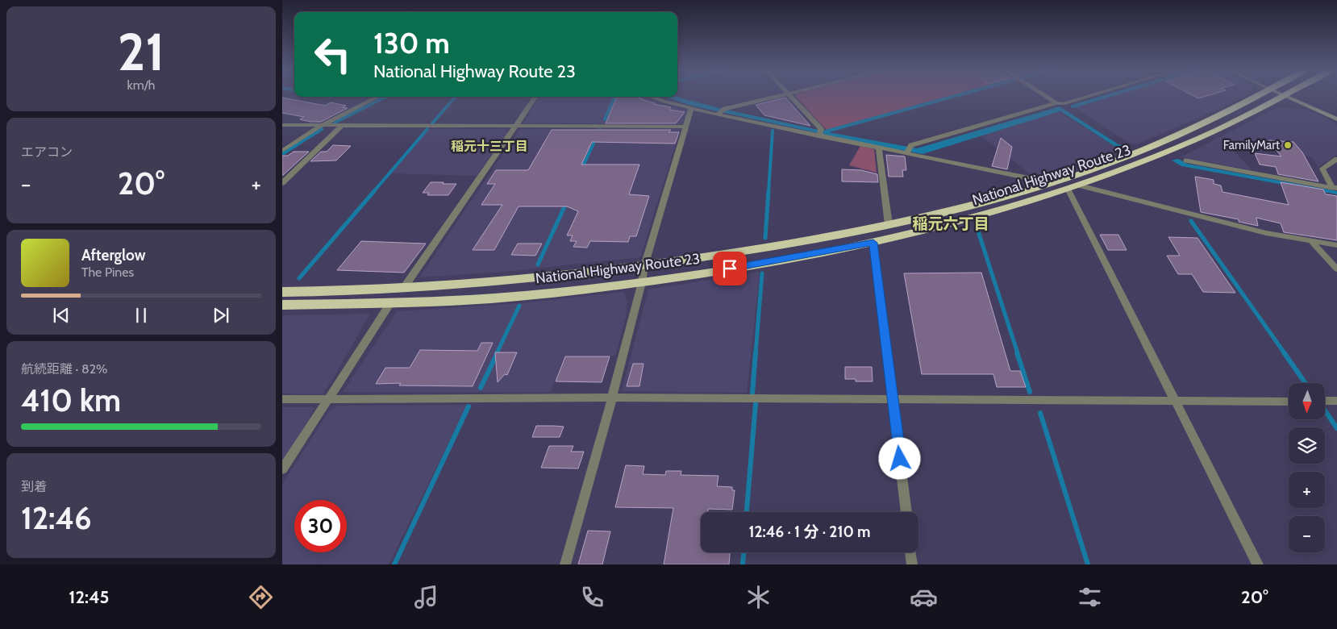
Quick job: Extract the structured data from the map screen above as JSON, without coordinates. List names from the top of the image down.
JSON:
{
  "streets": {
    "highway": ["National Highway Route 23"]
  },
  "districts": ["稲元十三丁目", "稲元六丁目"],
  "places": ["FamilyMart"],
  "north": "bottom",
  "page": {
    "tile": [
      ["21", "km/h"],
      "エアコン",
      ["航続距離 · 82%", "410 km"],
      ["到着", "12:46"]
    ],
    "turn": ["130 m", "National Highway Route 23"],
    "heat": ["−", "20°", "+"],
    "song": ["Afterglow", "The Pines"],
    "map_buttons": ["+", "−"],
    "limit": "30",
    "trip": "12:46 · 1 分 · 210 m",
    "tabs": ["12:45", "20°"]
  }
}
